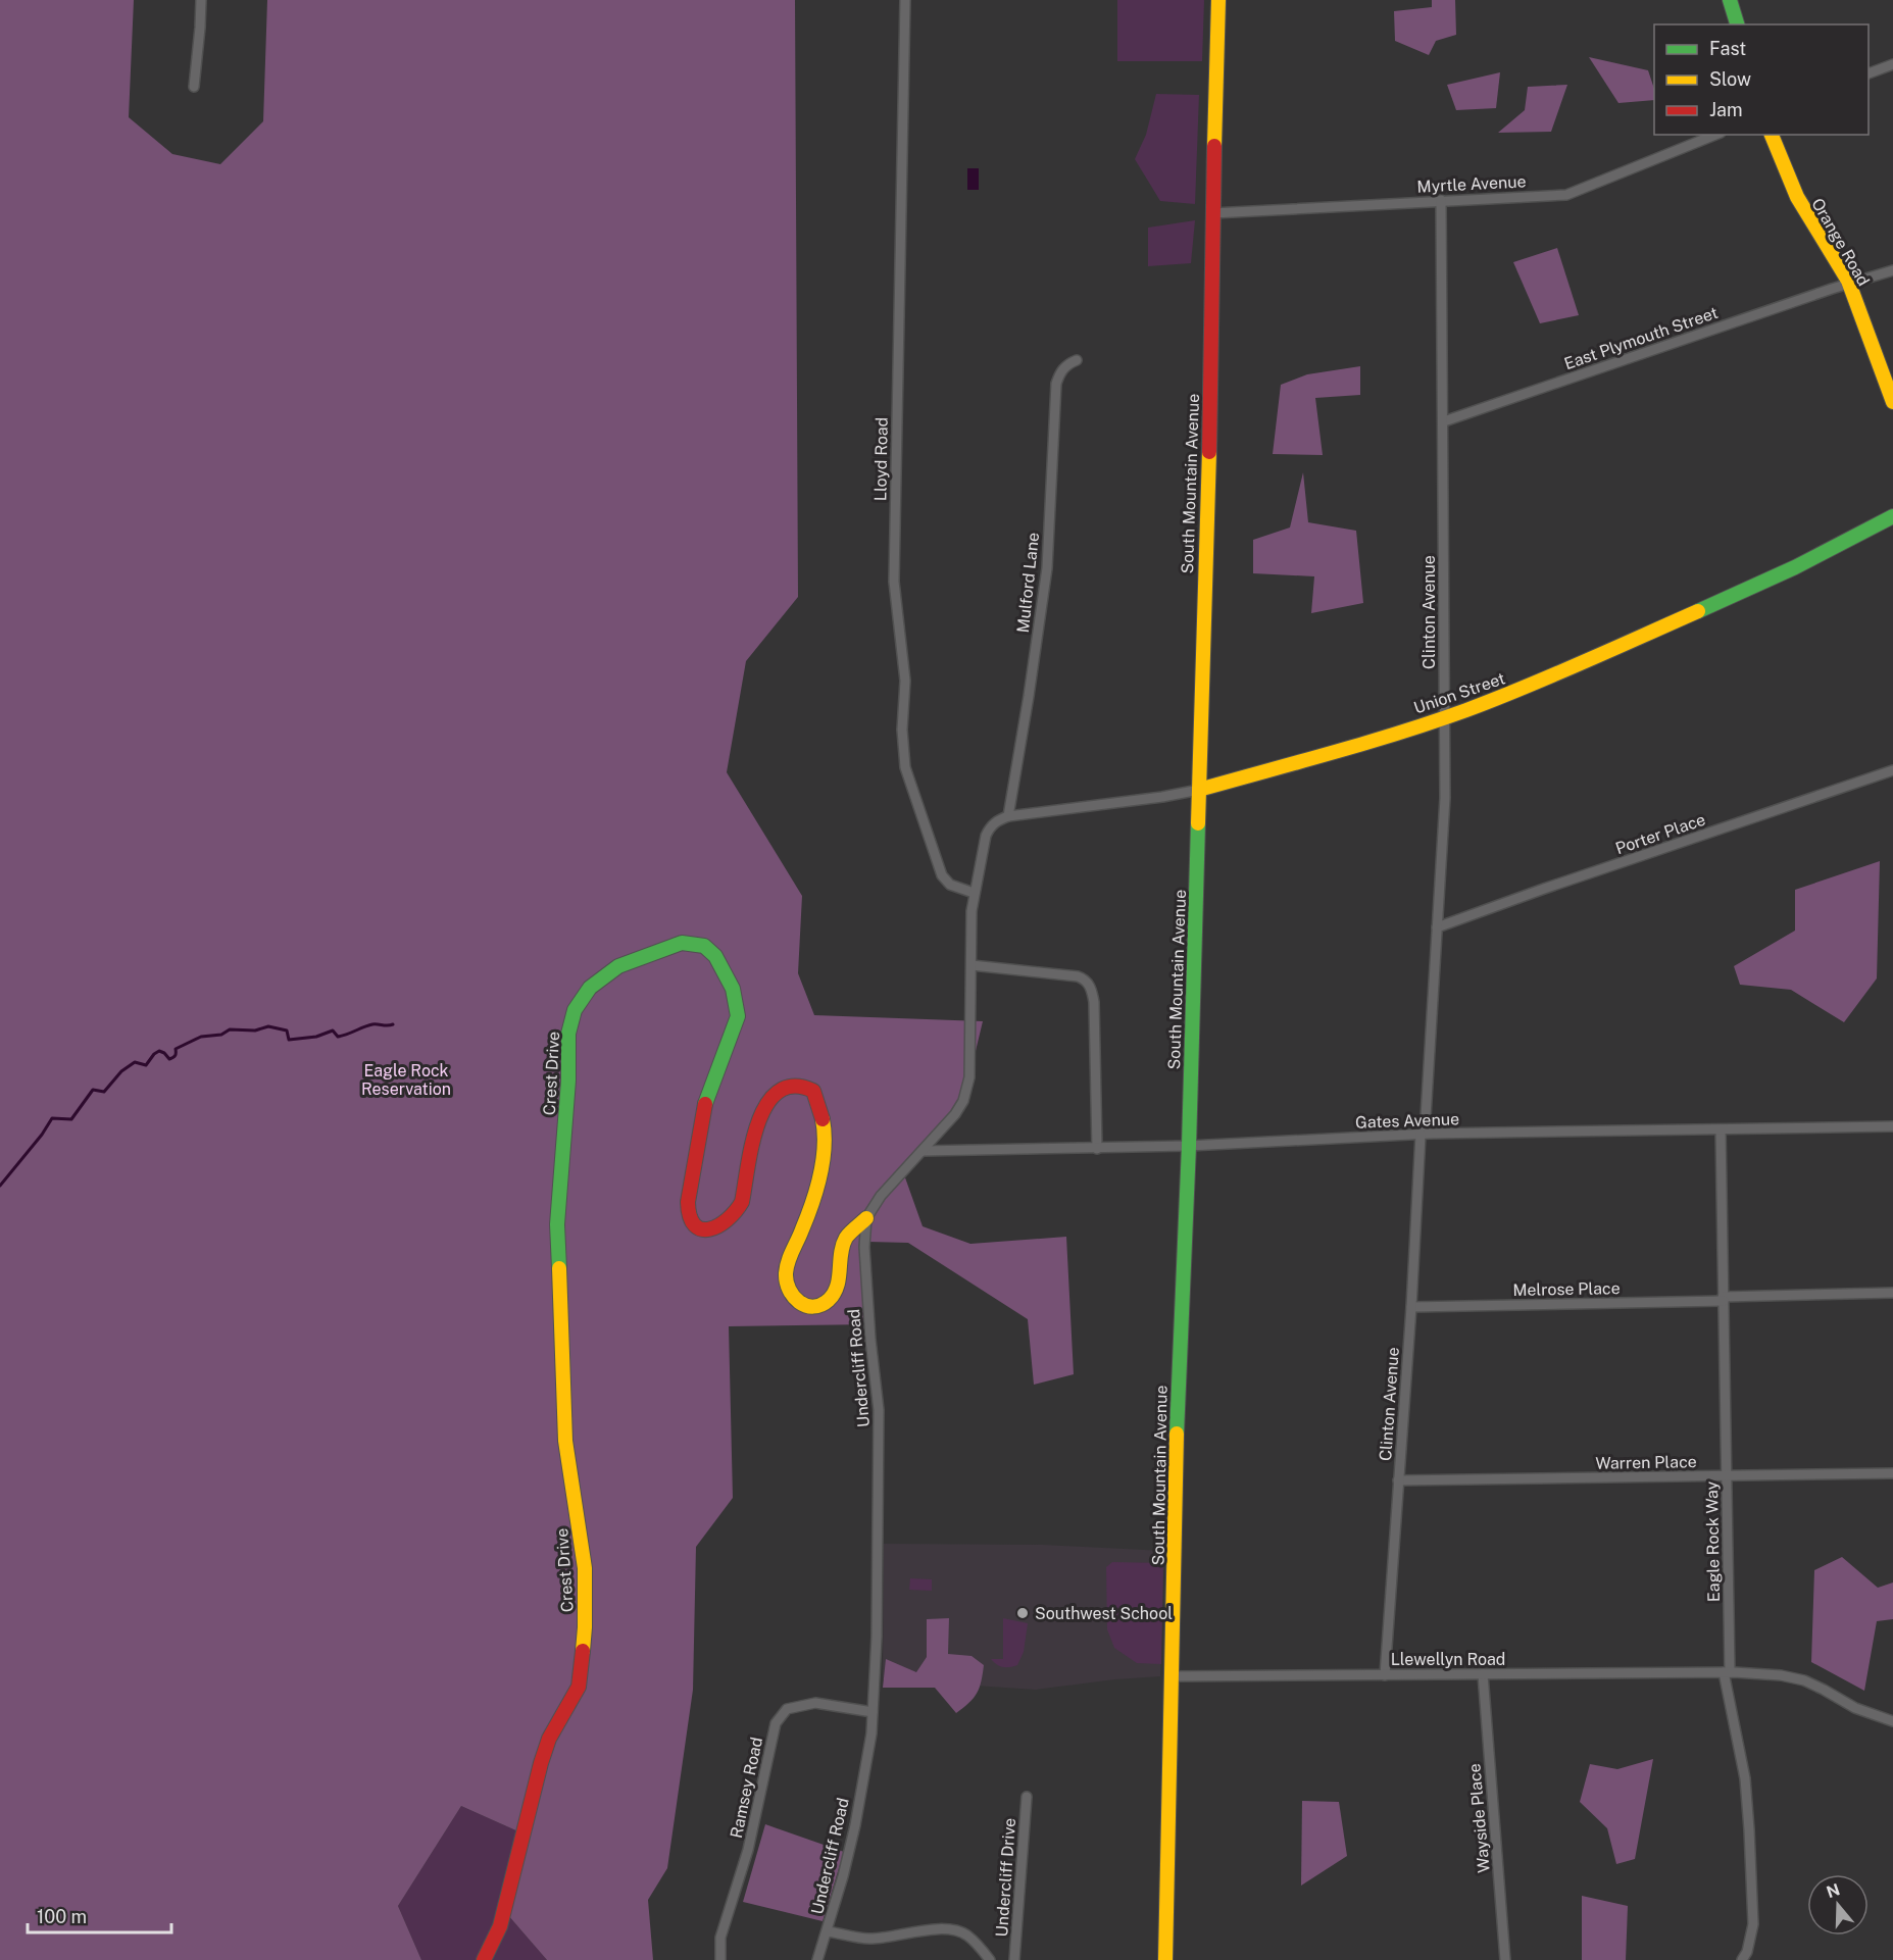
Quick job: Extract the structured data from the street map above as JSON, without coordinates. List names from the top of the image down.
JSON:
{
  "streets": {
    "street": [
      "Myrtle Avenue",
      "Orange Road",
      "East Plymouth Street",
      "Lloyd Road",
      "South Mountain Avenue",
      "Mulford Lane",
      "Clinton Avenue",
      "Union Street",
      "Porter Place",
      "Crest Drive",
      "Gates Avenue",
      "Melrose Place",
      "Undercliff Road",
      "Warren Place",
      "Eagle Rock Way",
      "Llewellyn Road",
      "Ramsey Road",
      "Wayside Place",
      "Undercliff Drive"
    ]
  },
  "crossings": [
    ["Myrtle Avenue", "South Mountain Avenue"],
    ["Myrtle Avenue", "Clinton Avenue"],
    ["Orange Road", "East Plymouth Street"],
    ["East Plymouth Street", "Clinton Avenue"],
    ["South Mountain Avenue", "Union Street"],
    ["South Mountain Avenue", "Gates Avenue"],
    ["South Mountain Avenue", "Llewellyn Road"],
    ["Mulford Lane", "Union Street"],
    ["Clinton Avenue", "Union Street"],
    ["Clinton Avenue", "Porter Place"],
    ["Clinton Avenue", "Gates Avenue"],
    ["Clinton Avenue", "Melrose Place"],
    ["Clinton Avenue", "Warren Place"],
    ["Clinton Avenue", "Llewellyn Road"],
    ["Crest Drive", "Undercliff Road"],
    ["Gates Avenue", "Eagle Rock Way"],
    ["Melrose Place", "Eagle Rock Way"],
    ["Undercliff Road", "Ramsey Road"],
    ["Warren Place", "Eagle Rock Way"],
    ["Eagle Rock Way", "Llewellyn Road"],
    ["Llewellyn Road", "Wayside Place"]
  ],
  "parks": ["Eagle Rock Reservation"],
  "places": ["Southwest School"],
  "legend": ["Fast", "Slow", "Jam"],
  "scale_bar": "100 m",
  "north": "top"
}
